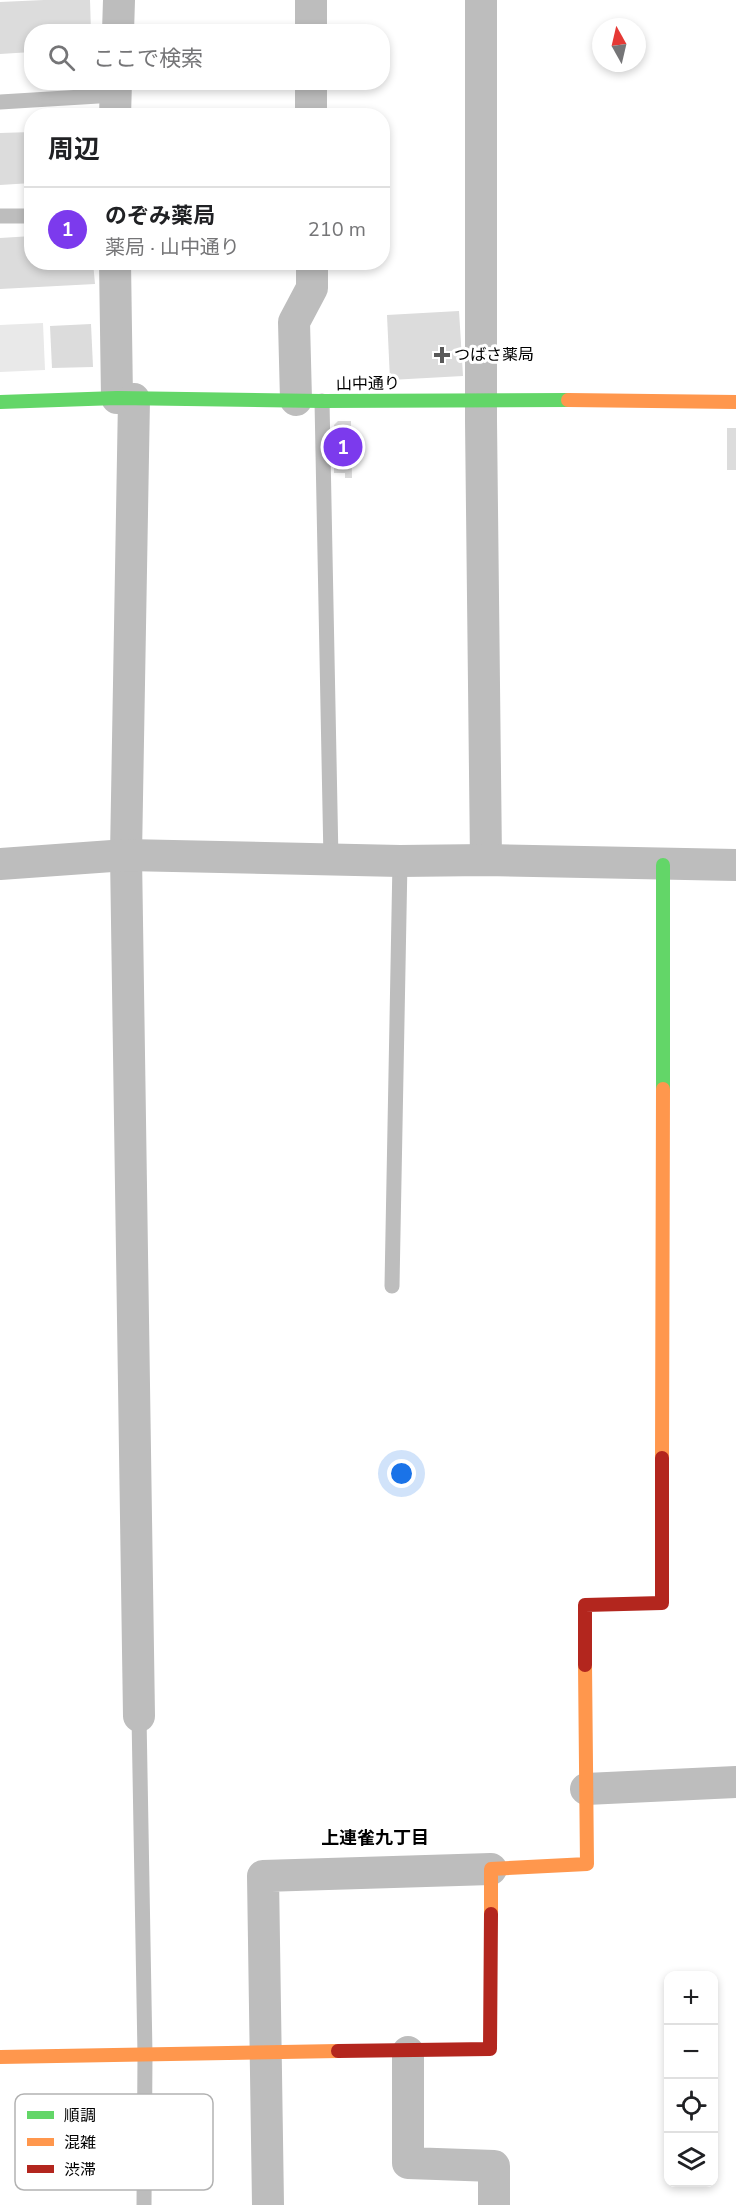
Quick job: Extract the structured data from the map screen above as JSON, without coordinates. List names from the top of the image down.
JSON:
{
  "streets": {
    "street": ["山中通り"]
  },
  "districts": ["上連雀九丁目"],
  "places": {
    "health": ["つばさ薬局"]
  },
  "legend": ["順調", "混雑", "渋滞"],
  "north": "top",
  "page": {
    "search": "ここで検索",
    "heading": "周辺",
    "list": [
      {
        "mark": "1",
        "name": "のぞみ薬局",
        "note": "薬局 · 山中通り",
        "value": "210 m"
      }
    ],
    "pins": "1",
    "map_buttons": ["+", "−"]
  }
}
